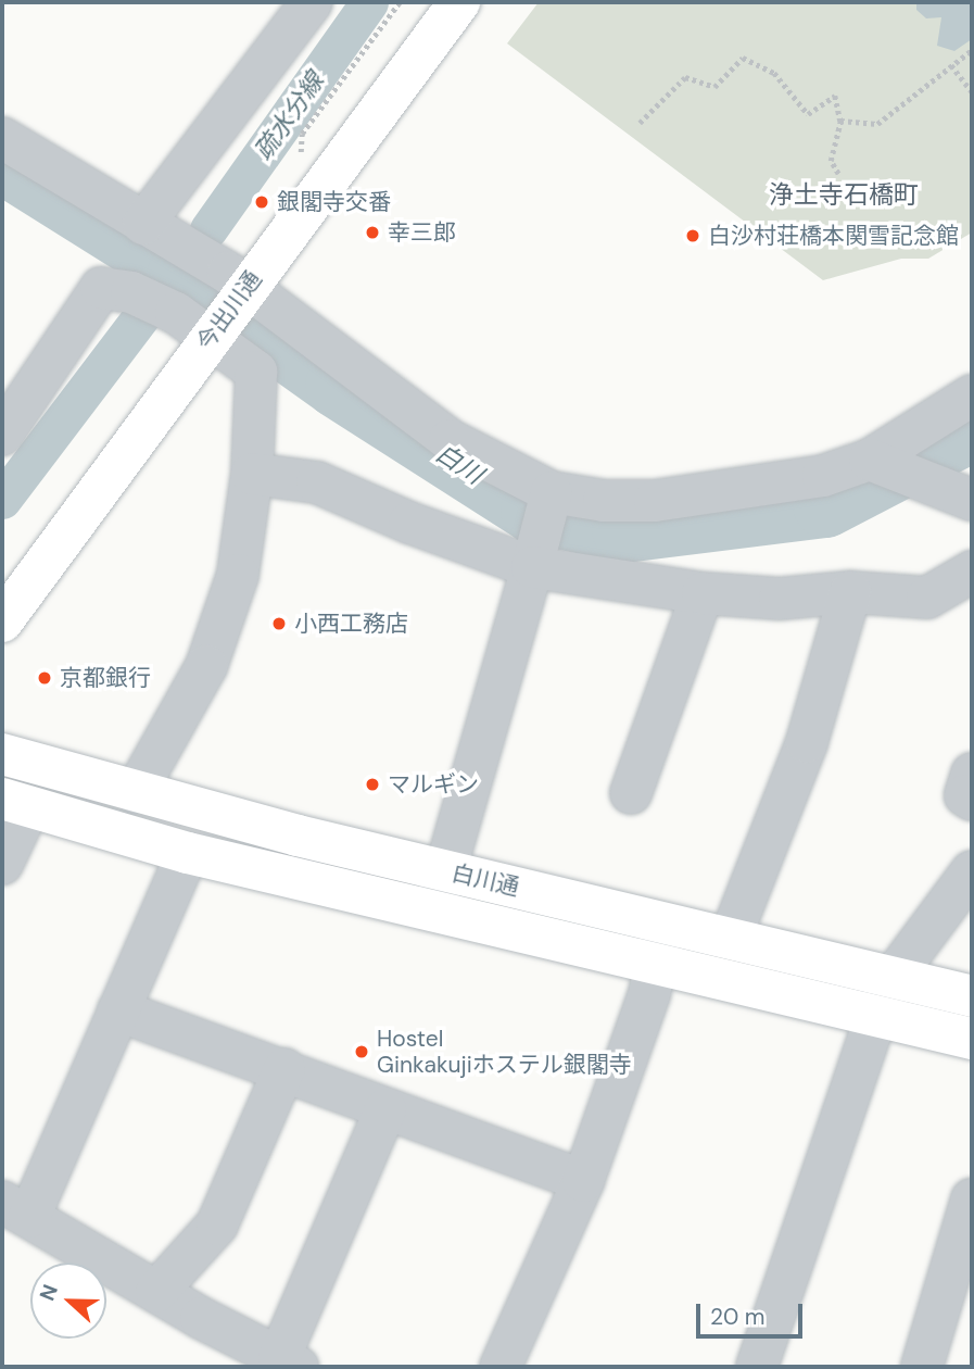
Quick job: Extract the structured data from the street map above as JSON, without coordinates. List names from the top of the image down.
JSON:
{
  "streets": {
    "main road": ["今出川通", "白川通"]
  },
  "districts": ["浄土寺石橋町"],
  "water": ["疏水分線", "白川"],
  "places": [
    "銀閣寺交番",
    "幸三郎",
    "白沙村荘橋本関雪記念館",
    "小西工務店",
    "京都銀行",
    "マルギン",
    "Hostel Ginkakujiホステル銀閣寺"
  ],
  "scale_bar": "20 m",
  "north": "left"
}
